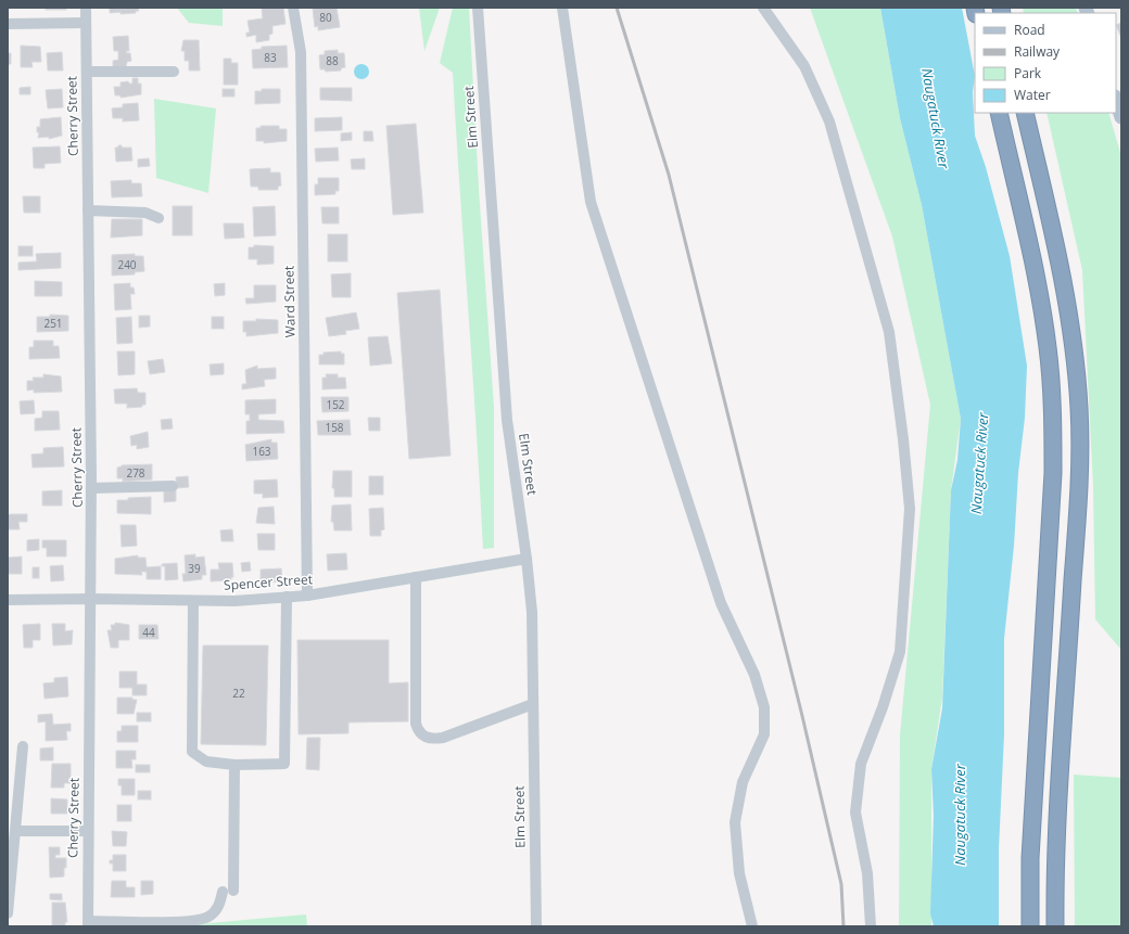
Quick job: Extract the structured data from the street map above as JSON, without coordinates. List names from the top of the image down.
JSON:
{
  "streets": {
    "street": [
      "Cherry Street",
      "Elm Street",
      "Ward Street",
      "Spencer Street"
    ]
  },
  "crossings": [
    ["Cherry Street", "Spencer Street"],
    ["Elm Street", "Spencer Street"],
    ["Ward Street", "Spencer Street"]
  ],
  "water": ["Naugatuck River"],
  "house_numbers": [
    "80",
    "83",
    "88",
    "240",
    "251",
    "152",
    "158",
    "163",
    "278",
    "39",
    "44",
    "22"
  ],
  "legend": [
    "Road",
    "Railway",
    "Park",
    "Water"
  ]
}
